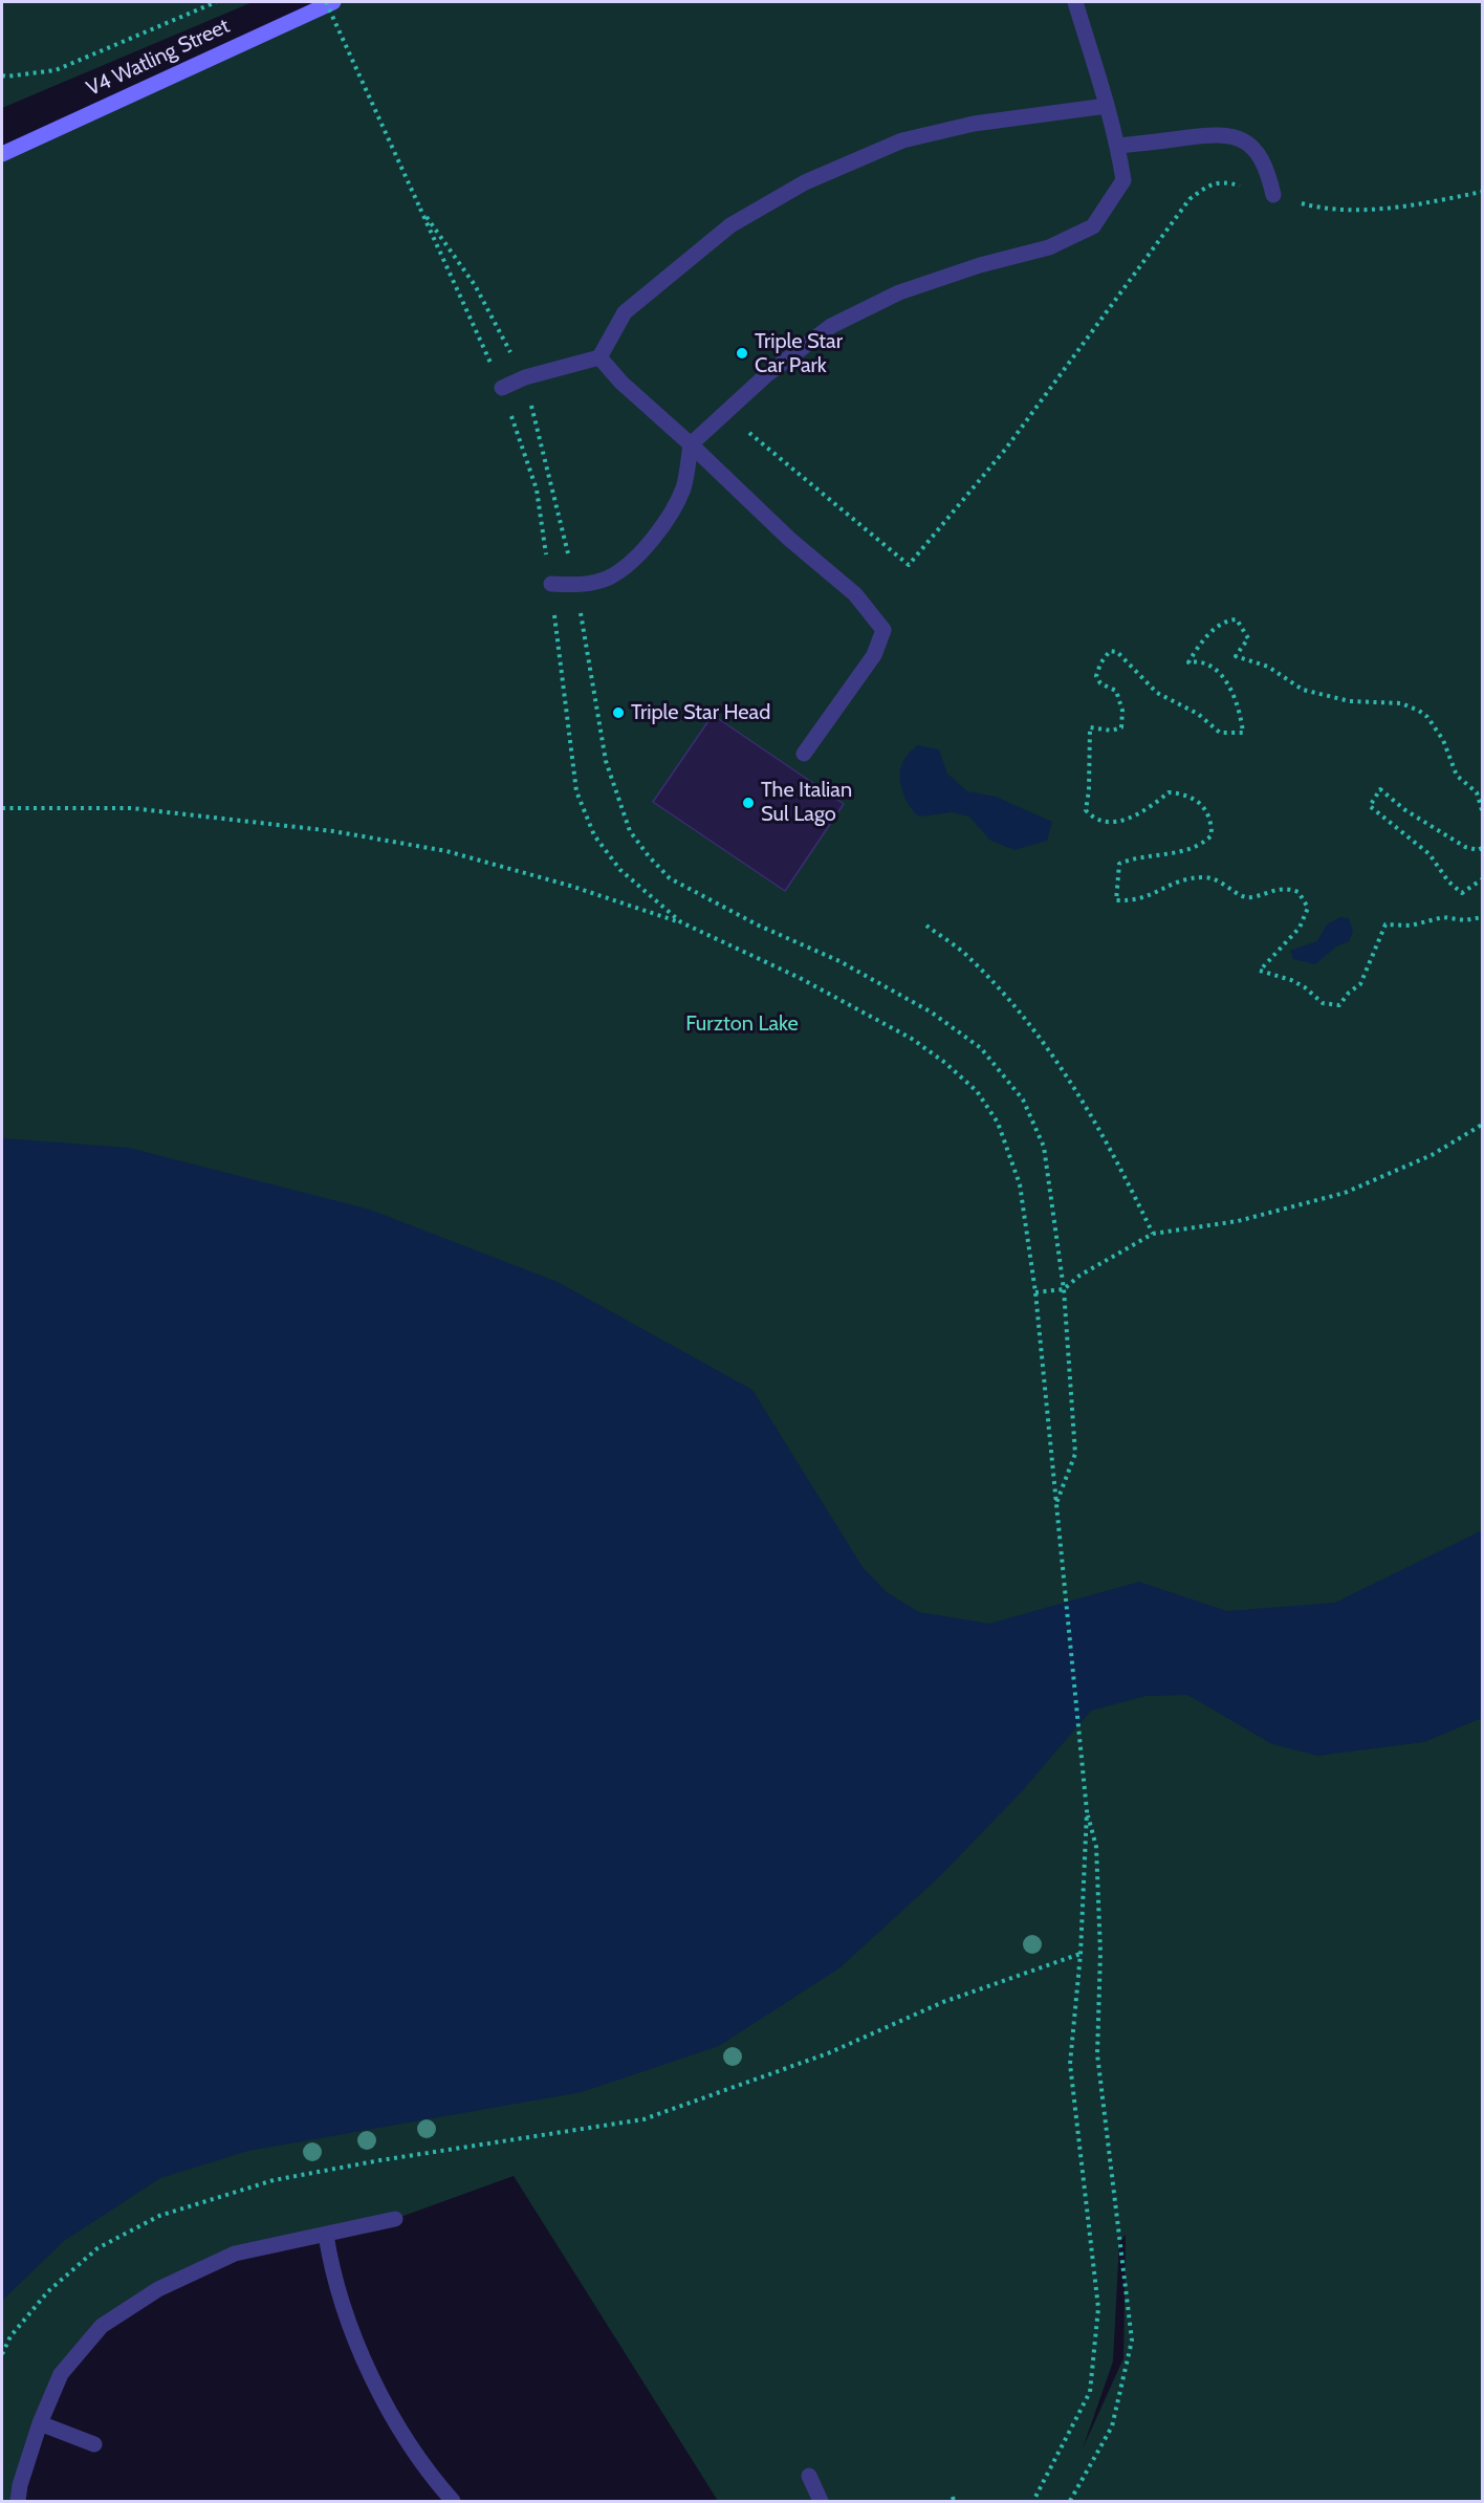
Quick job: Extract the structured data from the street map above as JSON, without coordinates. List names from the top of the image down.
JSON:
{
  "streets": {
    "street": ["V4 Watling Street"]
  },
  "parks": ["Furzton Lake"],
  "places": ["Triple Star Car Park", "Triple Star Head", "The Italian Sul Lago"]
}
